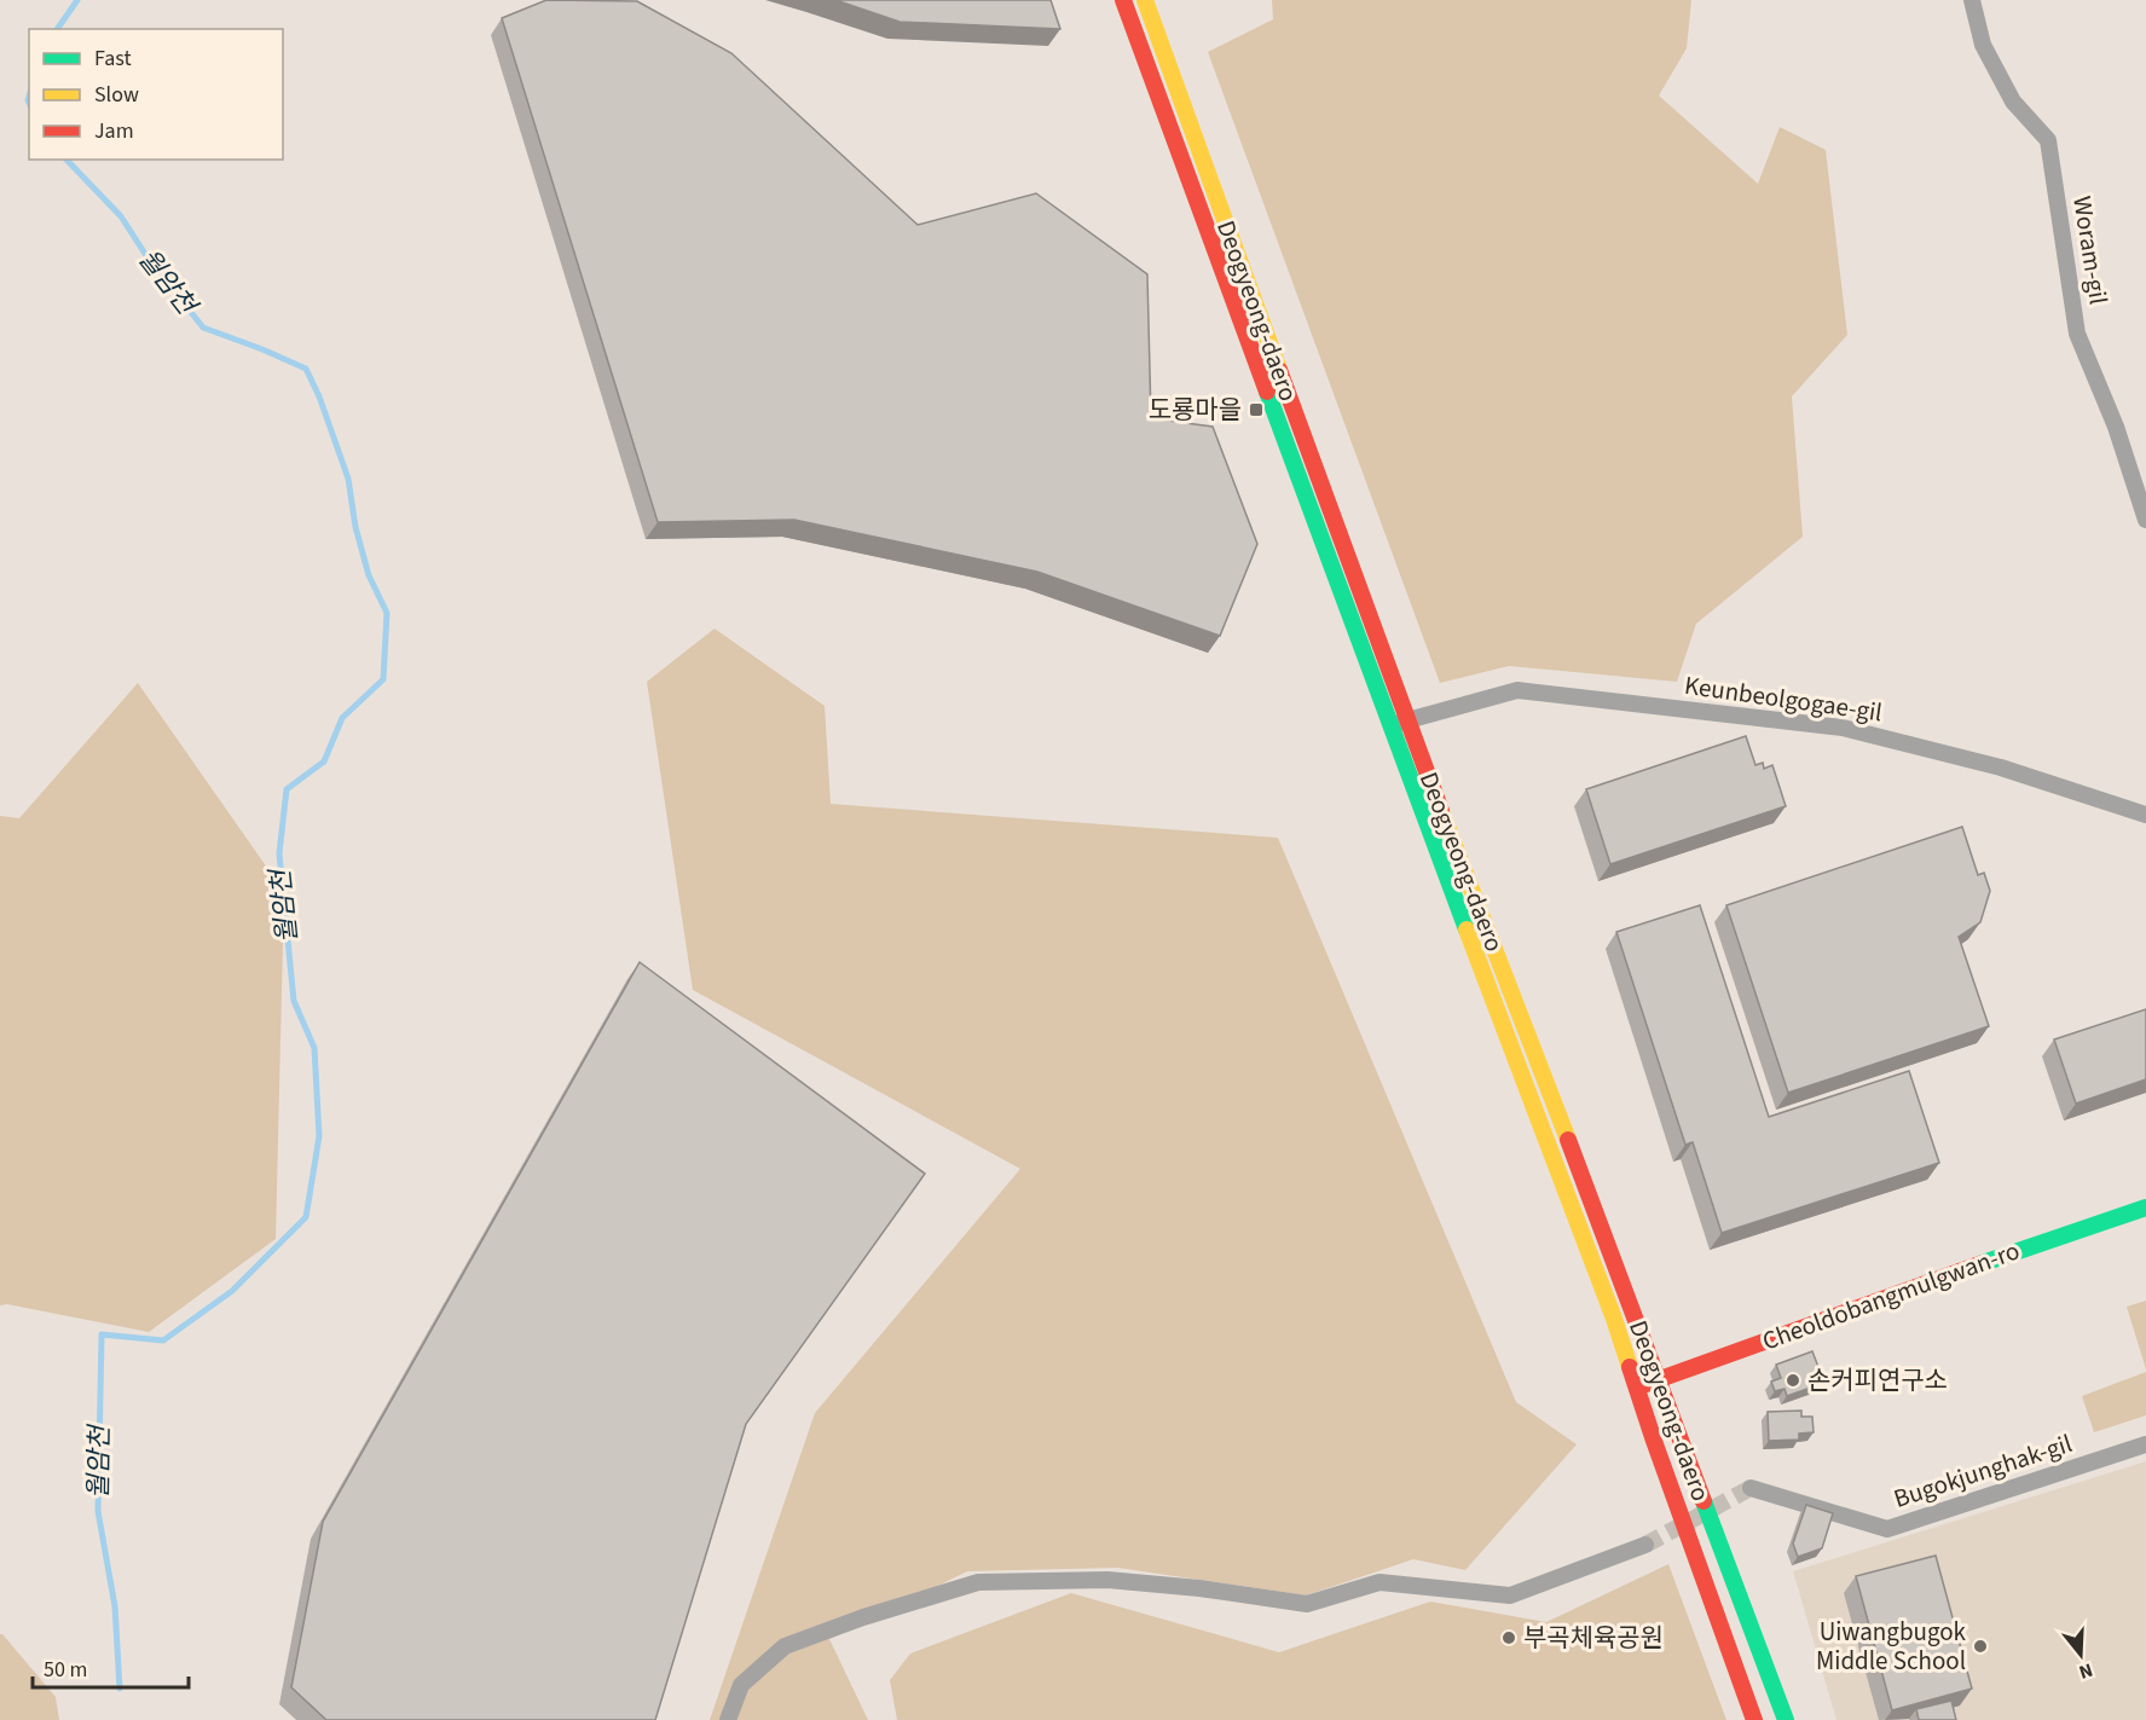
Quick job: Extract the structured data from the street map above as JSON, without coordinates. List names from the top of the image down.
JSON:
{
  "streets": {
    "street": [
      "Woram-gil",
      "Deogyeong-daero",
      "Keunbeolgogae-gil",
      "Cheoldobangmulgwan-ro",
      "Bugokjunghak-gil"
    ]
  },
  "crossings": [
    ["Deogyeong-daero", "Keunbeolgogae-gil"],
    ["Deogyeong-daero", "Cheoldobangmulgwan-ro"]
  ],
  "water": ["월암천"],
  "places": {
    "transit": ["도룡마을"],
    "other": ["손커피연구소", "부곡체육공원", "Uiwangbugok Middle School"]
  },
  "legend": ["Fast", "Slow", "Jam"],
  "scale_bar": "50 m",
  "north": "bottom"
}
